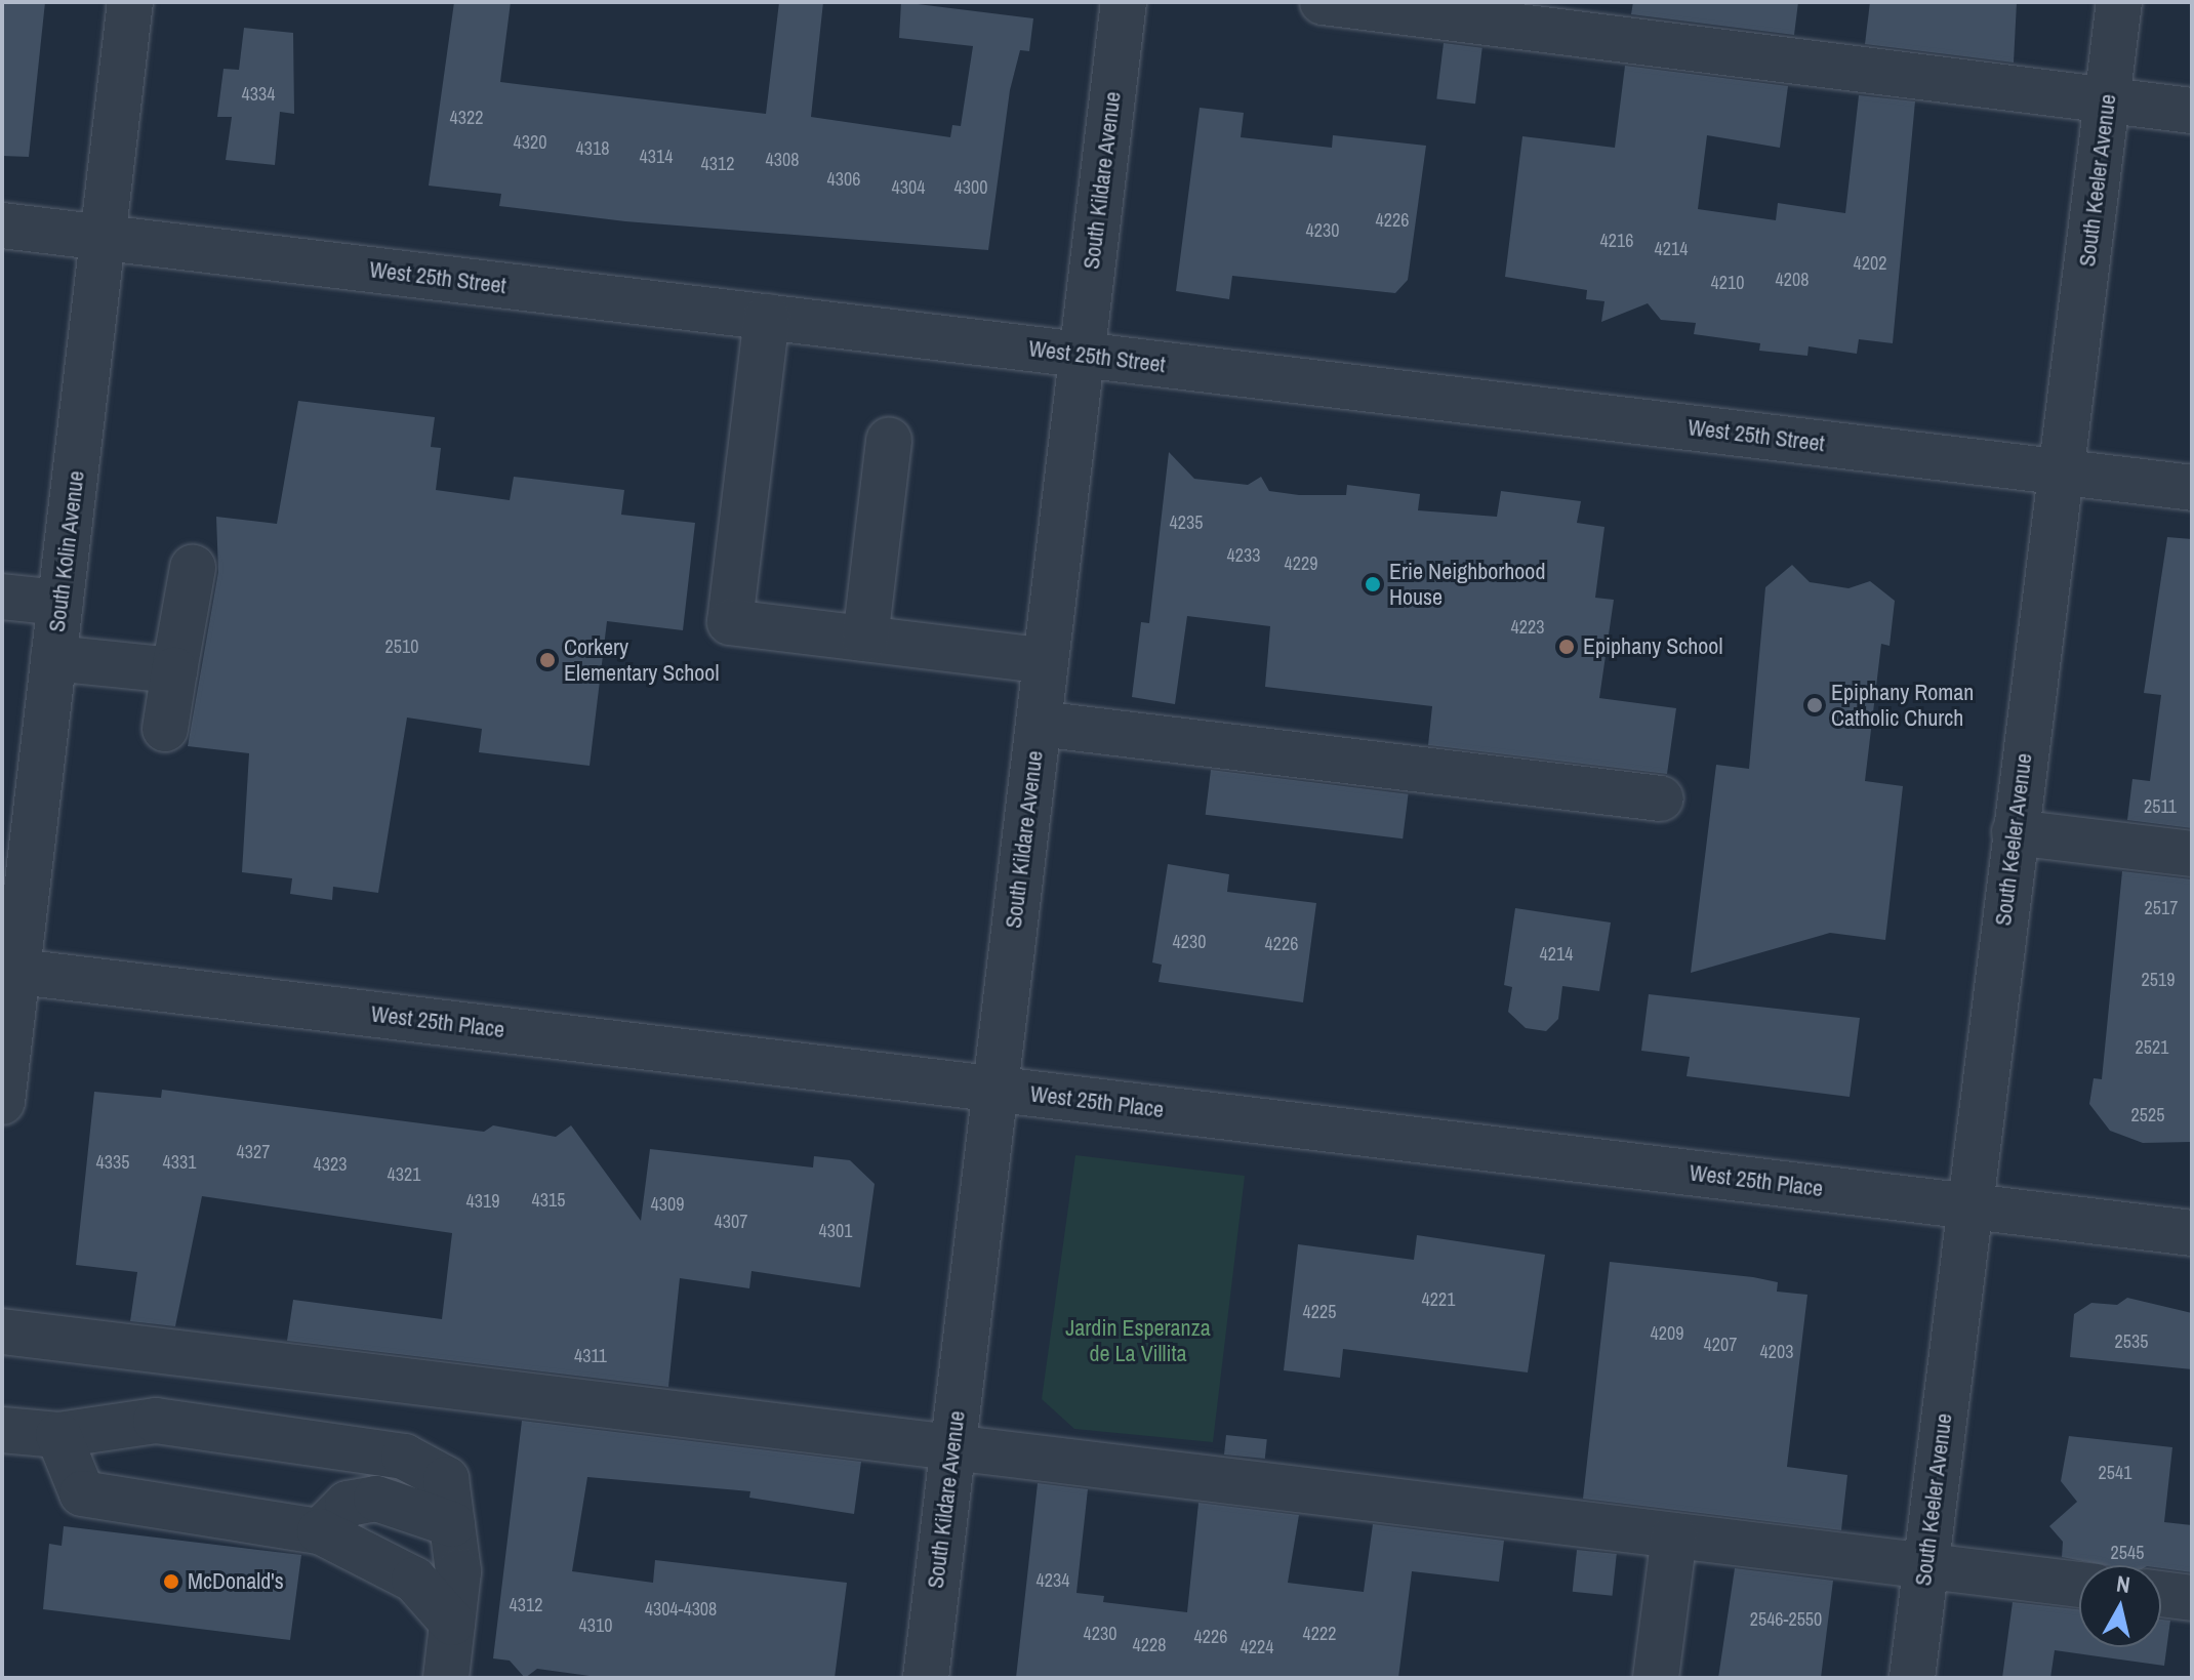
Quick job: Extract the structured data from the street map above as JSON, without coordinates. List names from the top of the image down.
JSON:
{
  "streets": {
    "street": [
      "South Kildare Avenue",
      "South Keeler Avenue",
      "West 25th Street",
      "South Kolin Avenue",
      "West 25th Place"
    ]
  },
  "crossings": [
    ["South Kildare Avenue", "West 25th Street"],
    ["South Kildare Avenue", "West 25th Place"],
    ["South Keeler Avenue", "West 25th Street"],
    ["South Keeler Avenue", "West 25th Place"],
    ["West 25th Street", "South Kolin Avenue"],
    ["South Kolin Avenue", "West 25th Place"]
  ],
  "parks": ["Jardin Esperanza de La Villita"],
  "places": [
    "Erie Neighborhood House",
    "Epiphany School",
    "Corkery Elementary School",
    "Epiphany Roman Catholic Church",
    "McDonald's"
  ],
  "house_numbers": [
    "4334",
    "4322",
    "4320",
    "4318",
    "4314",
    "4308",
    "4312",
    "4306",
    "4304",
    "4300",
    "4226",
    "4230",
    "4216",
    "4214",
    "4202",
    "4208",
    "4210",
    "4235",
    "4233",
    "4229",
    "4223",
    "2510",
    "2511",
    "2517",
    "4230",
    "4226",
    "4214",
    "2519",
    "2521",
    "2525",
    "4327",
    "4335",
    "4331",
    "4323",
    "4321",
    "4315",
    "4319",
    "4309",
    "4307",
    "4301",
    "4221",
    "4225",
    "4209",
    "2535",
    "4207",
    "4203",
    "4311",
    "2541",
    "2545",
    "4234",
    "4312",
    "4304-4308",
    "2546-2550",
    "4310",
    "4230",
    "4222",
    "4226",
    "4228",
    "4224"
  ],
  "north": "top"
}
